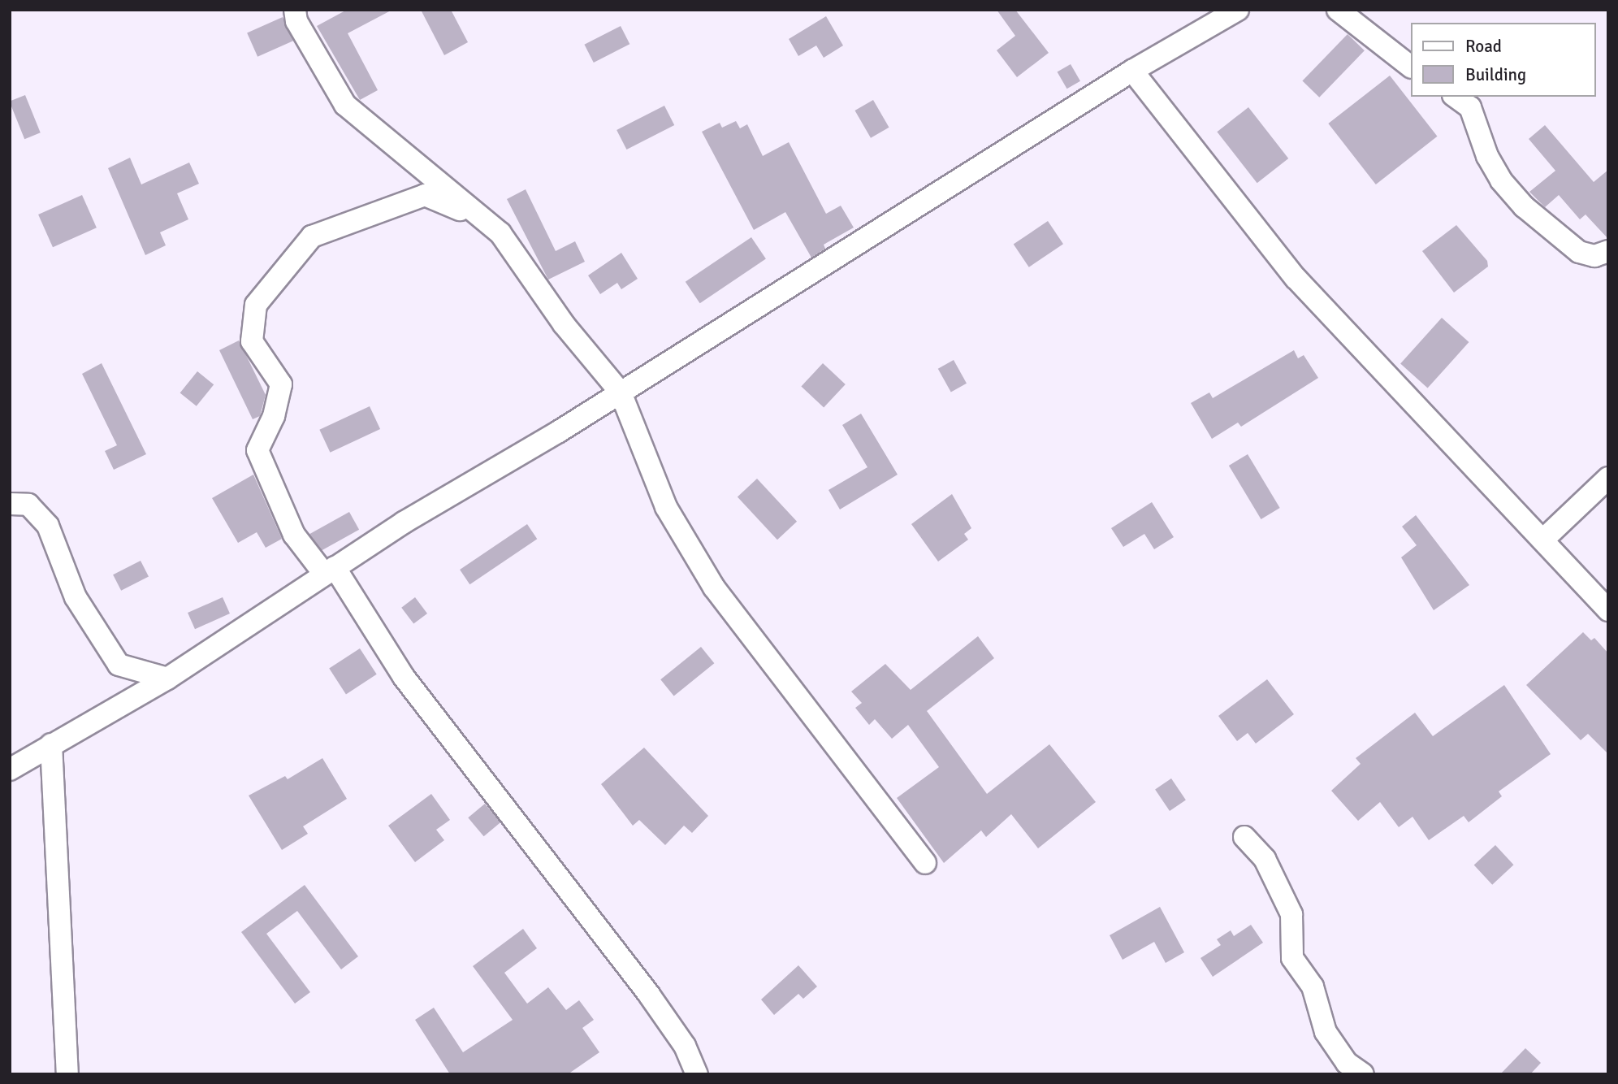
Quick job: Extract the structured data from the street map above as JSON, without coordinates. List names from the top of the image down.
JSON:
{
  "legend": ["Road", "Building"]
}
